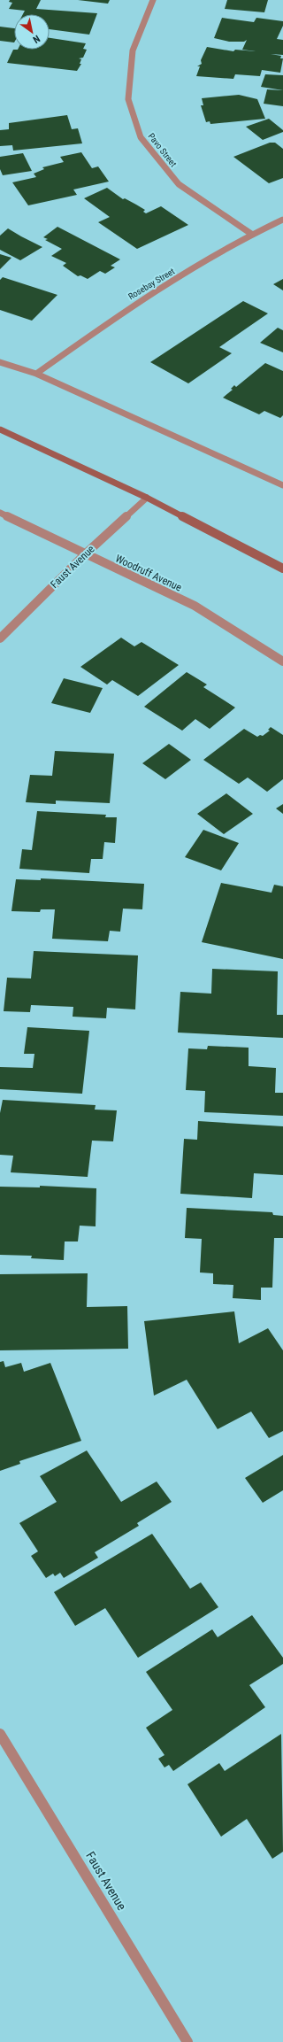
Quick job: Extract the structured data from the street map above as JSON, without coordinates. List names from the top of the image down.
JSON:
{
  "streets": {
    "street": [
      "Pavo Street",
      "Rosebay Street",
      "Faust Avenue",
      "Woodruff Avenue"
    ]
  },
  "crossings": [
    ["Pavo Street", "Rosebay Street"],
    ["Faust Avenue", "Woodruff Avenue"]
  ],
  "north": "bottom right"
}
